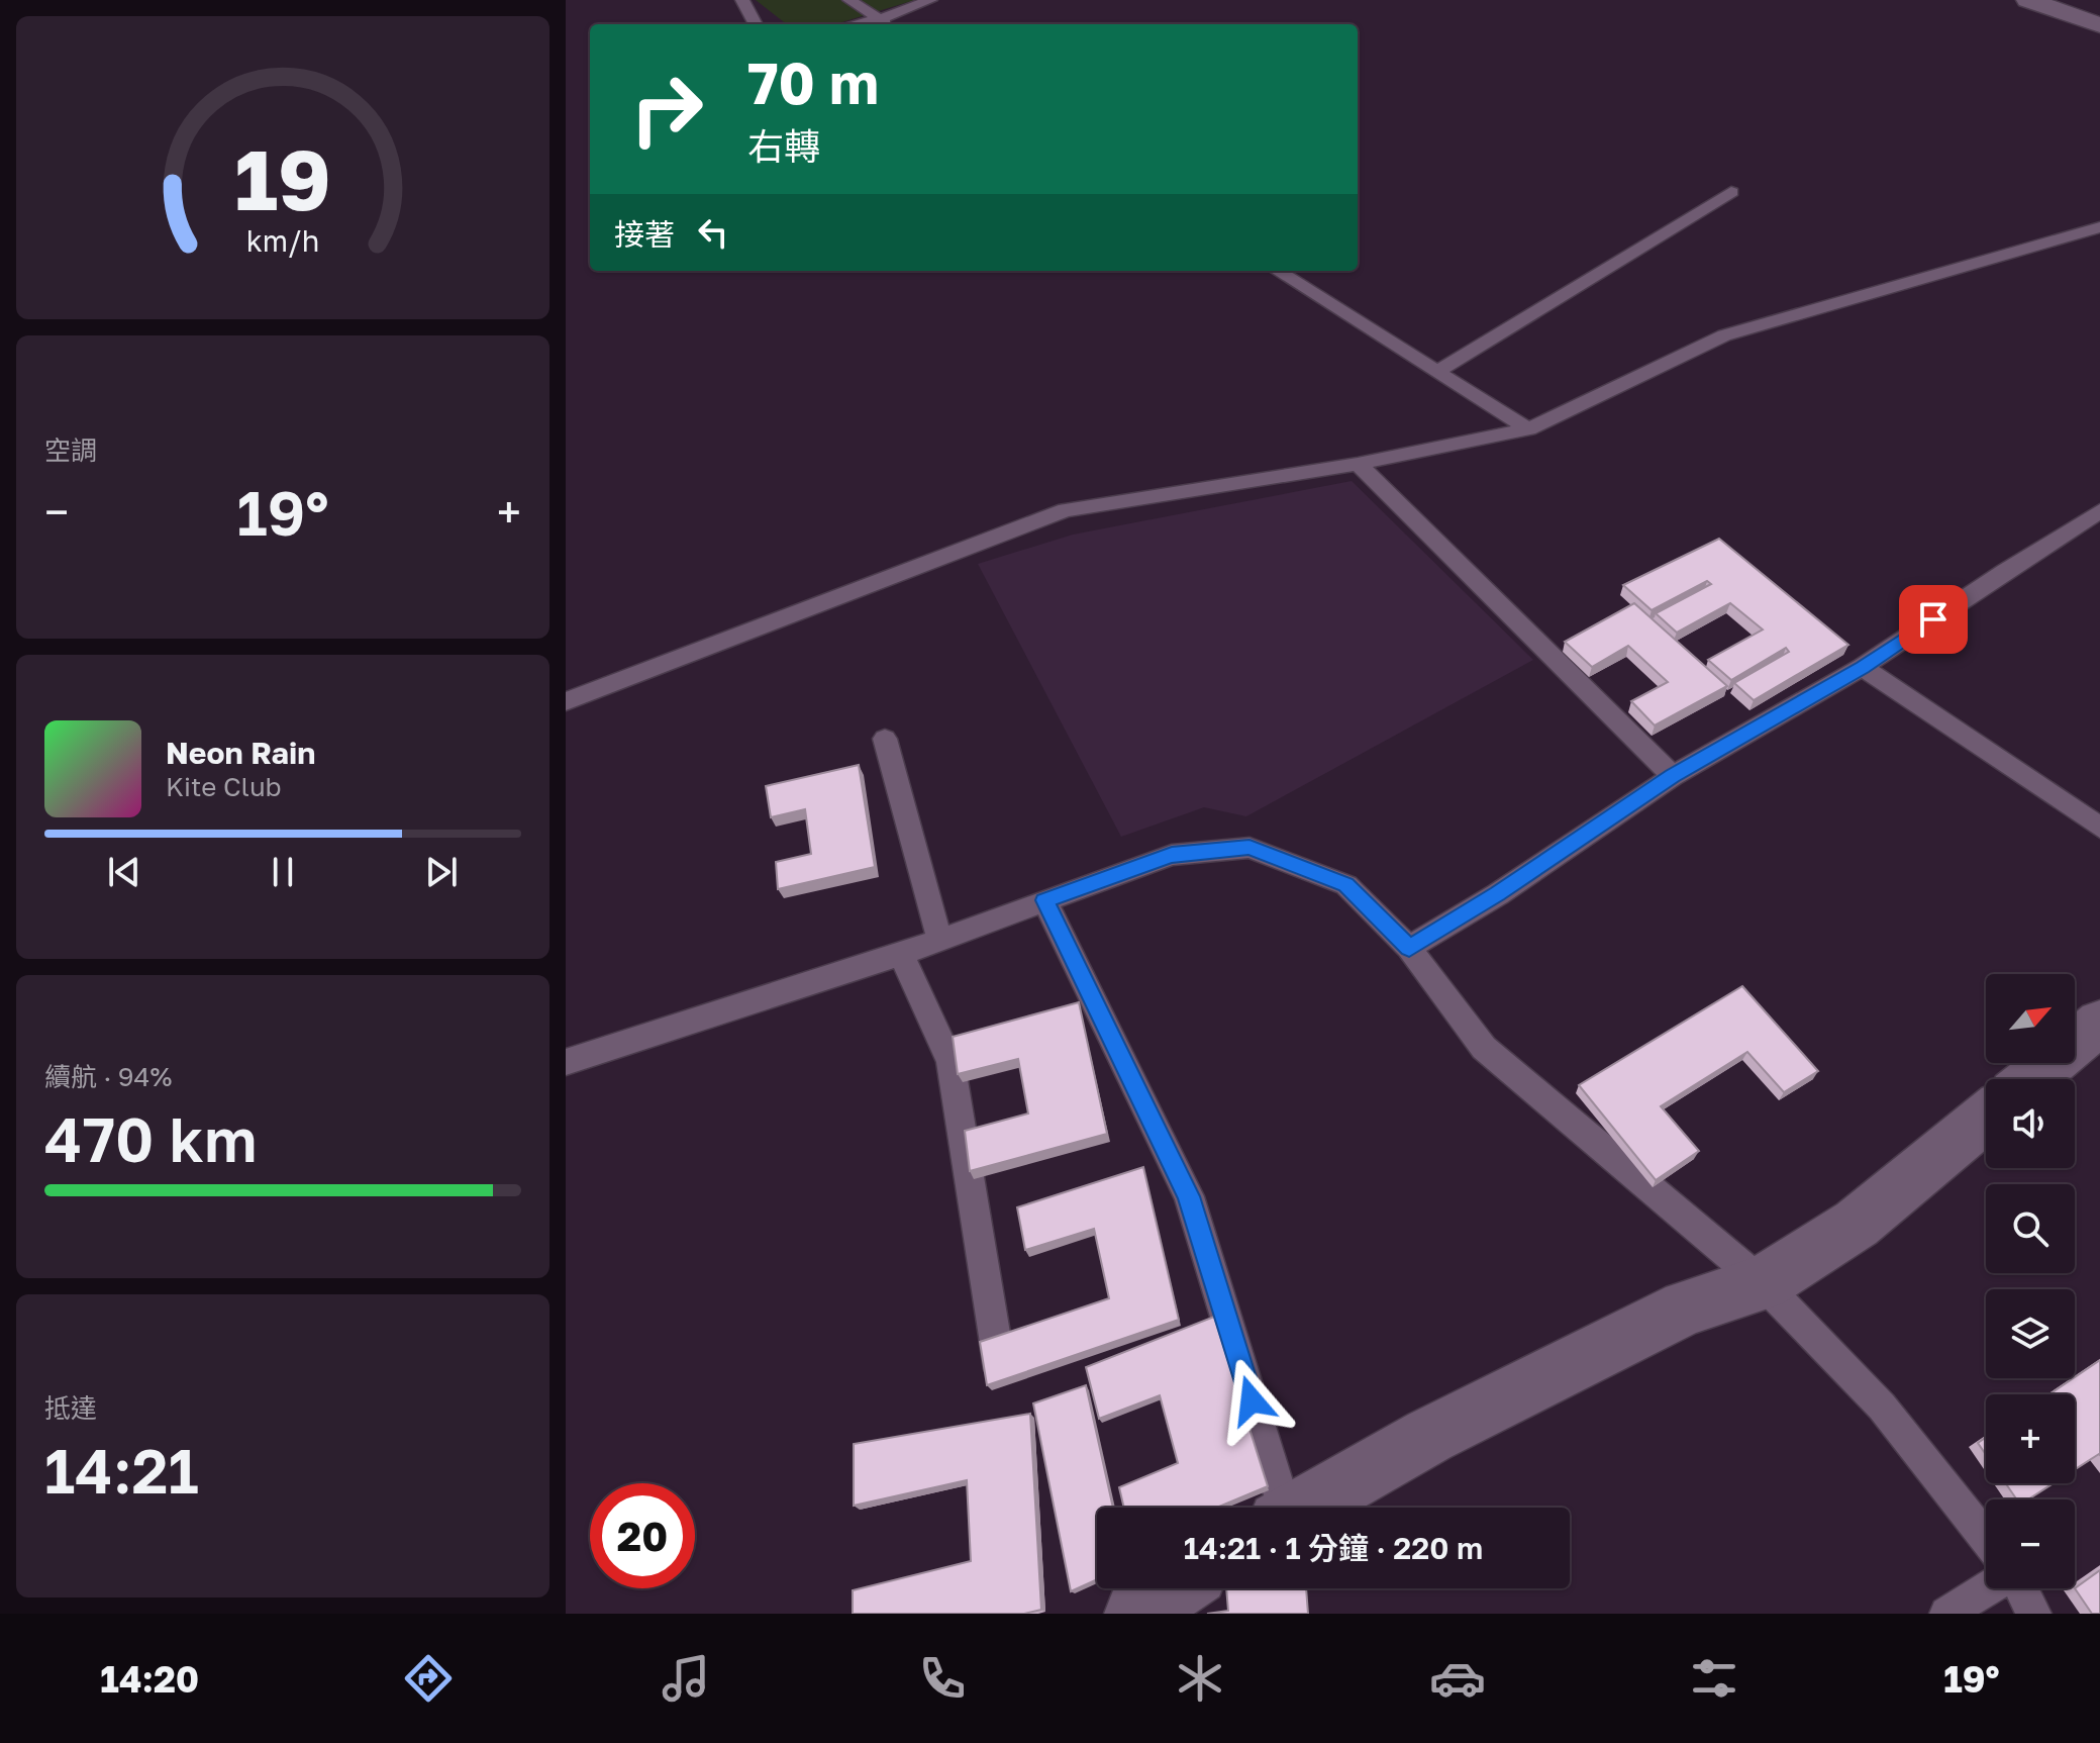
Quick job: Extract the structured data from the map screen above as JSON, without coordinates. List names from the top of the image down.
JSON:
{
  "north": "top right",
  "page": {
    "turn": ["70 m", "右轉"],
    "then": "接著",
    "tile": [
      "空調",
      ["續航 · 94%", "470 km"],
      ["抵達", "14:21"]
    ],
    "heat": ["−", "19°", "+"],
    "song": ["Neon Rain", "Kite Club"],
    "map_buttons": ["+", "−"],
    "limit": "20",
    "trip": "14:21 · 1 分鐘 · 220 m",
    "tabs": ["14:20", "19°"],
    "gauge": ["19", "km/h"]
  }
}
